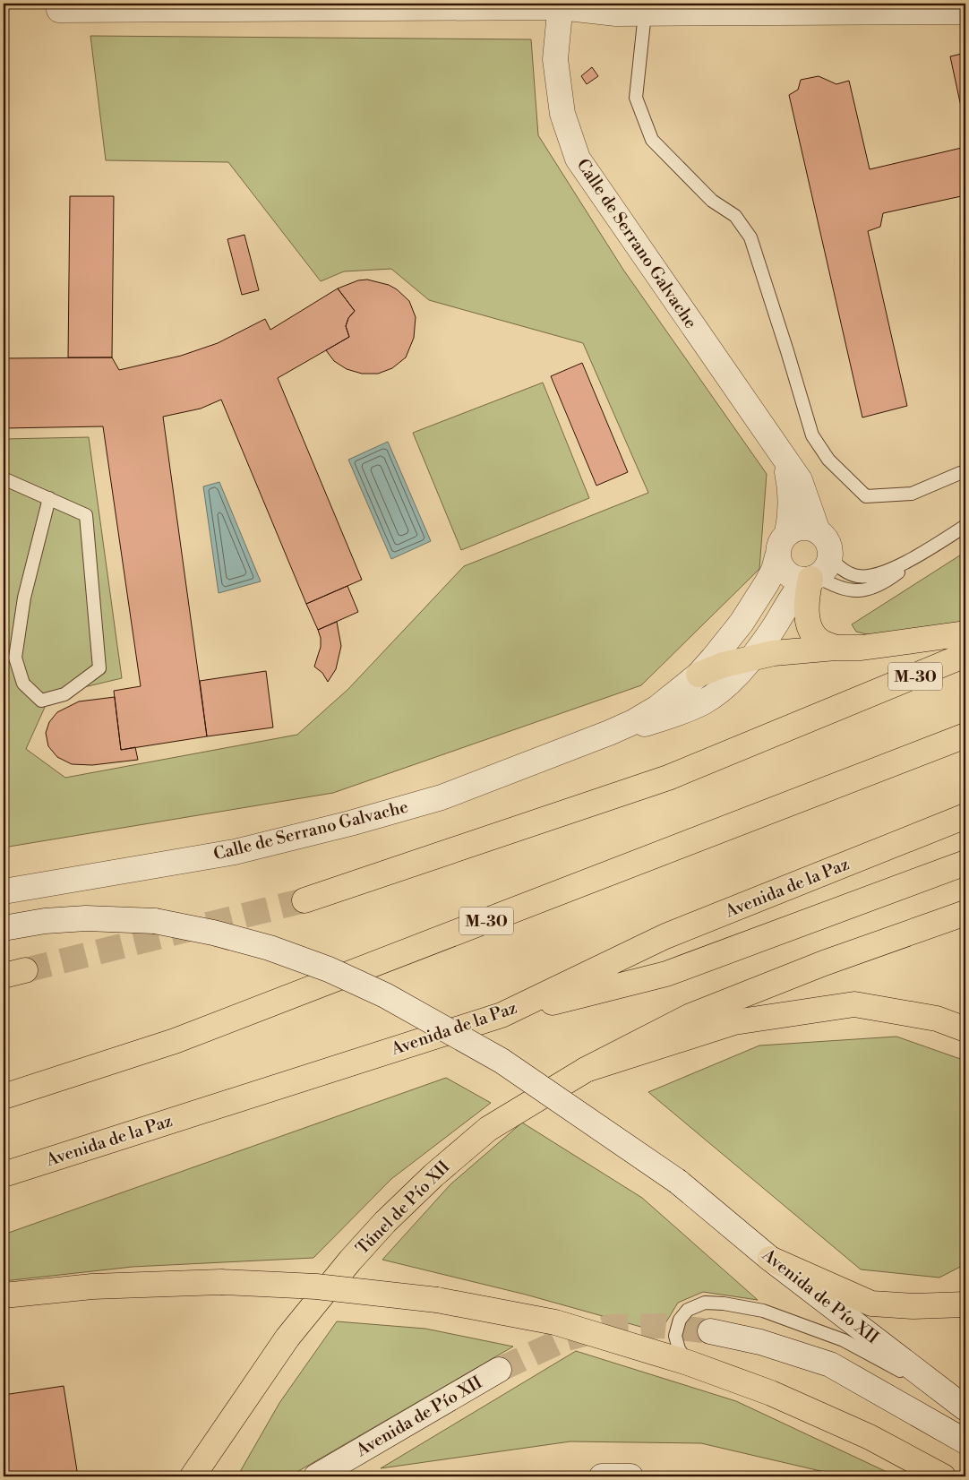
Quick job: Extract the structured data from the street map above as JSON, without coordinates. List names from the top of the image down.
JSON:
{
  "streets": {
    "main road": ["M-30", "Avenida de la Paz", "Túnel de Pío XII"],
    "street": ["Calle de Serrano Galvache", "Avenida de Pío XII"]
  }
}
